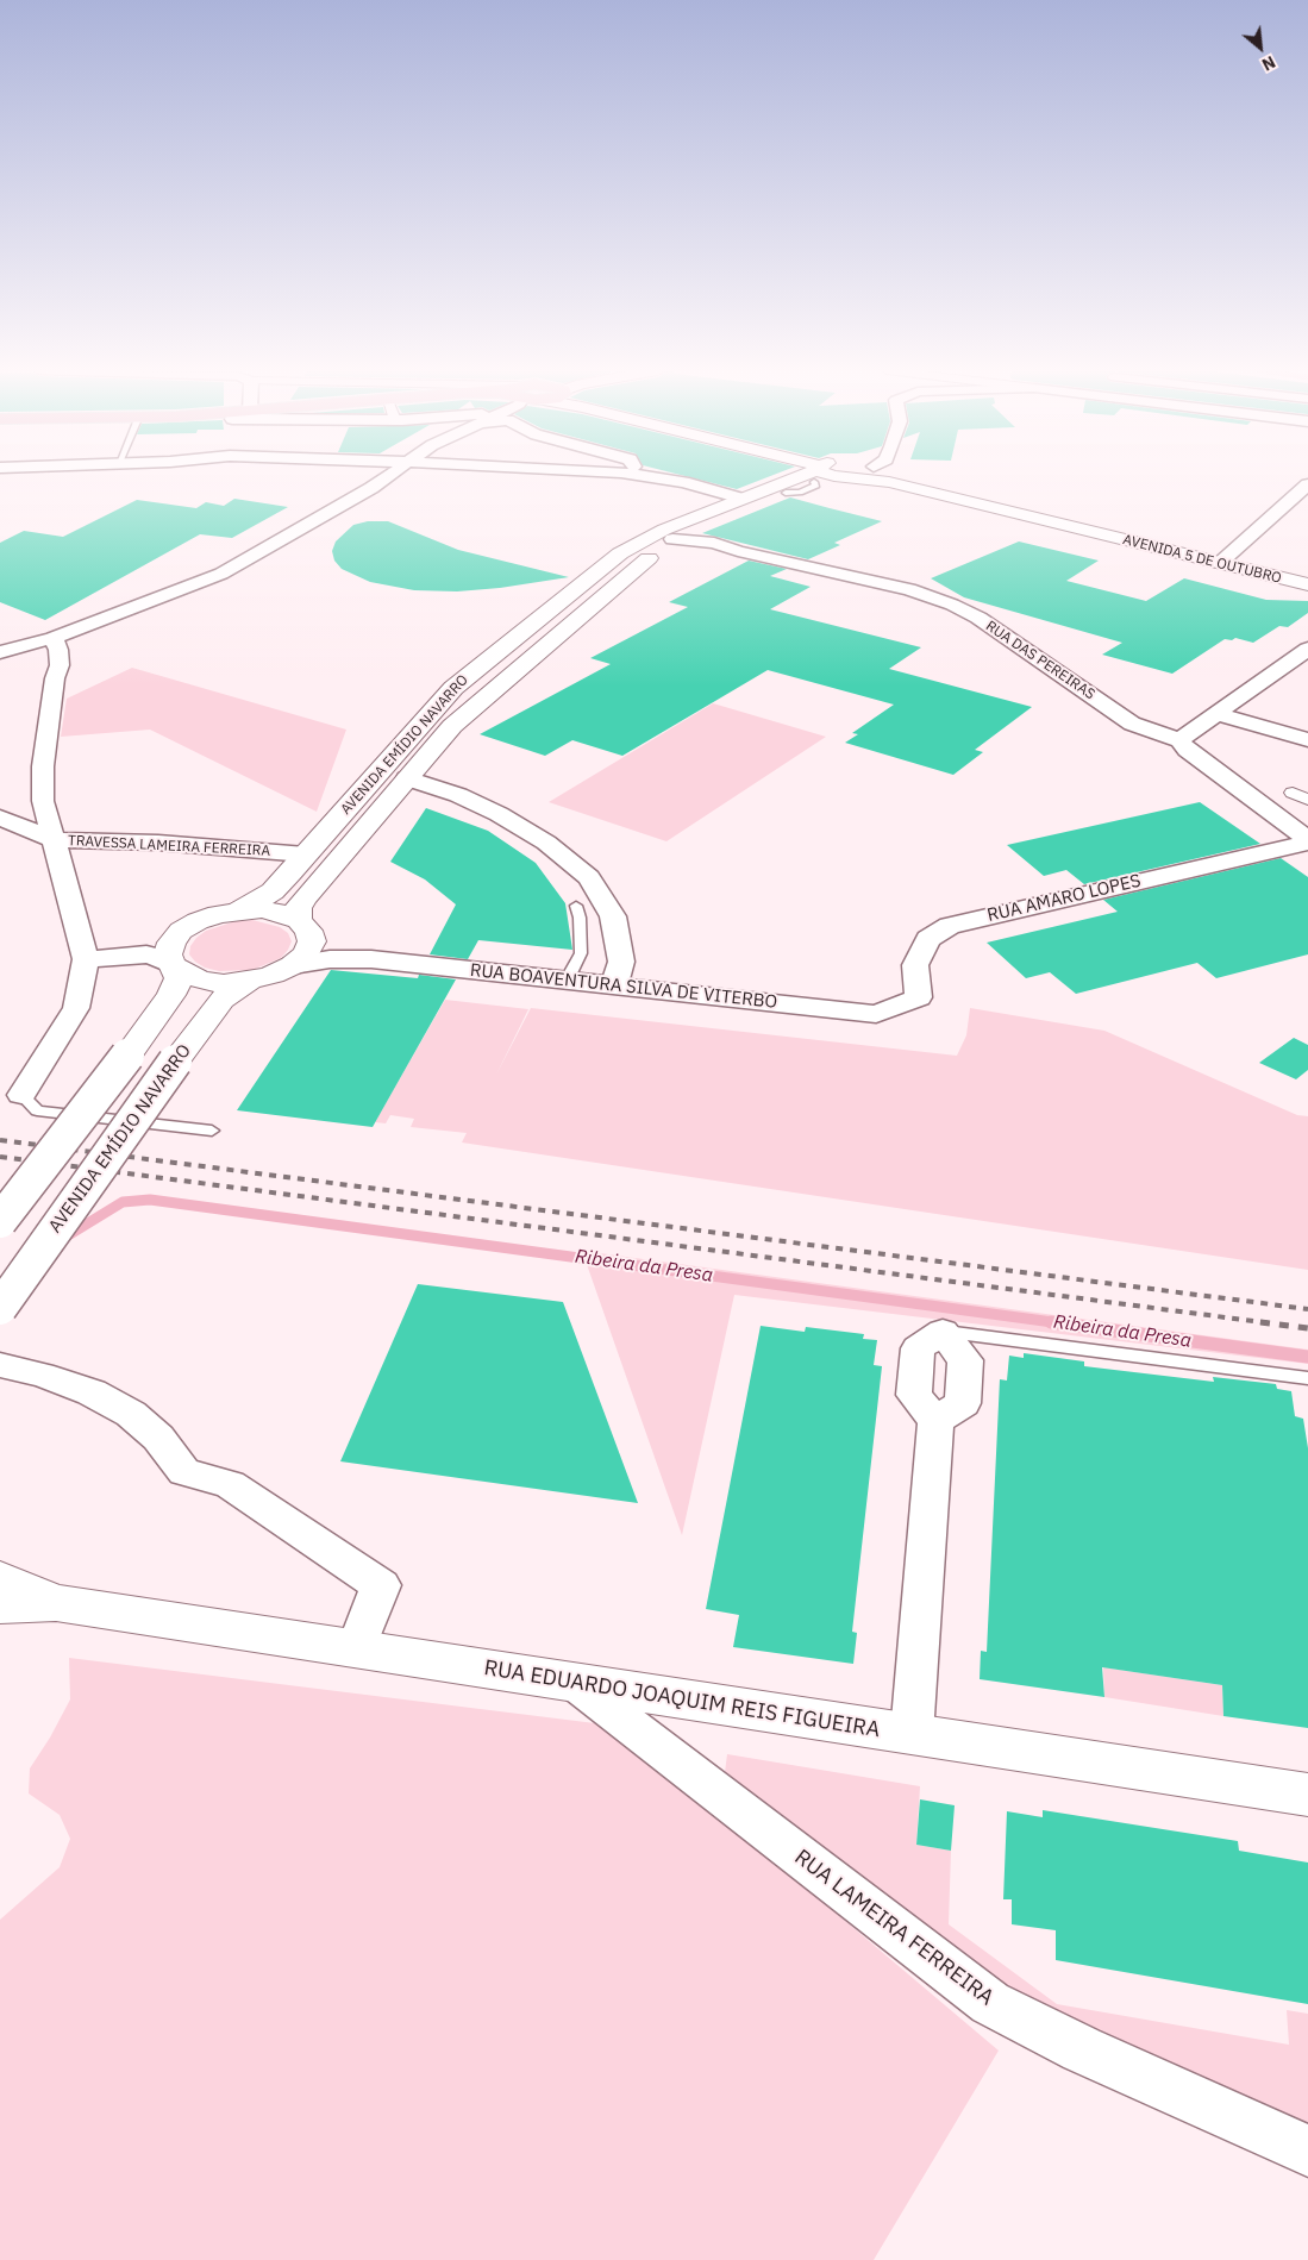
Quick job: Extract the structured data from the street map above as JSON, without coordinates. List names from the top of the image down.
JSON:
{
  "streets": {
    "main road": ["AVENIDA 5 DE OUTUBRO", "AVENIDA EMÍDIO NAVARRO", "RUA EDUARDO JOAQUIM REIS FIGUEIRA"],
    "street": [
      "RUA DAS PEREIRAS",
      "TRAVESSA LAMEIRA FERREIRA",
      "RUA AMARO LOPES",
      "RUA BOAVENTURA SILVA DE VITERBO",
      "RUA LAMEIRA FERREIRA"
    ]
  },
  "crossings": [
    ["RUA DAS PEREIRAS", "AVENIDA EMÍDIO NAVARRO"],
    ["RUA DAS PEREIRAS", "RUA AMARO LOPES"],
    ["AVENIDA EMÍDIO NAVARRO", "TRAVESSA LAMEIRA FERREIRA"],
    ["AVENIDA EMÍDIO NAVARRO", "RUA BOAVENTURA SILVA DE VITERBO"],
    ["RUA AMARO LOPES", "RUA BOAVENTURA SILVA DE VITERBO"],
    ["RUA EDUARDO JOAQUIM REIS FIGUEIRA", "RUA LAMEIRA FERREIRA"]
  ],
  "water": ["Ribeira da Presa"],
  "north": "bottom right"
}
